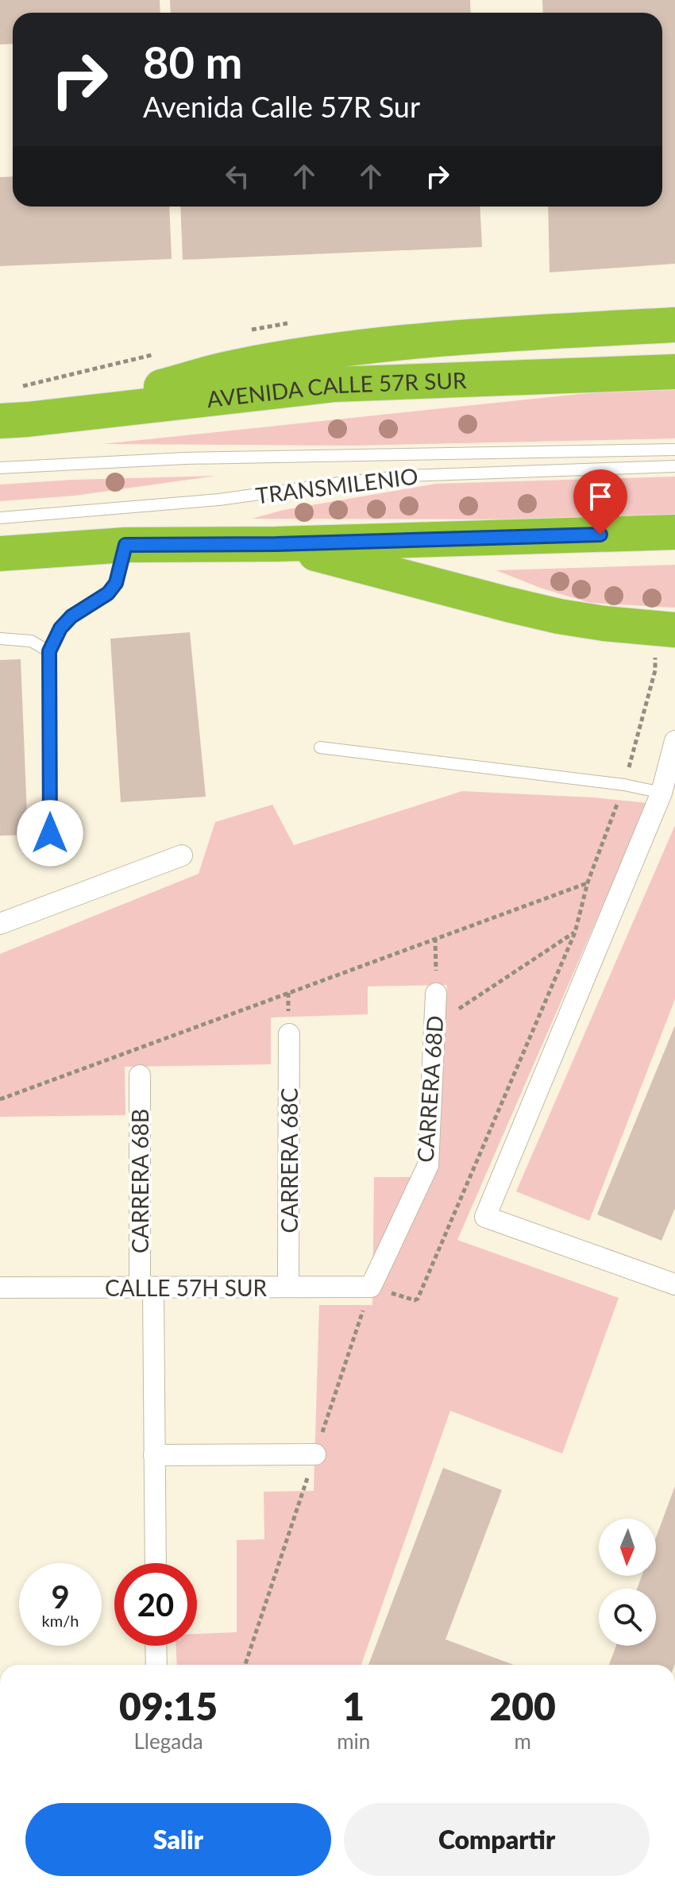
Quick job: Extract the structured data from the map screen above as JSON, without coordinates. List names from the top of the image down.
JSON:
{
  "streets": {
    "highway": ["AVENIDA CALLE 57R SUR"],
    "street": [
      "CARRERA 68D",
      "CARRERA 68C",
      "CARRERA 68B",
      "CALLE 57H SUR"
    ],
    "lane": ["TRANSMILENIO"]
  },
  "crossings": [
    ["CARRERA 68D", "CALLE 57H SUR"],
    ["CARRERA 68C", "CALLE 57H SUR"],
    ["CARRERA 68B", "CALLE 57H SUR"]
  ],
  "north": "bottom",
  "page": {
    "turn": ["80 m", "Avenida Calle 57R Sur"],
    "speed": "9 km/h",
    "limit": "20",
    "eta": [
      "09:15",
      "Llegada",
      "1",
      "min",
      "200",
      "m"
    ],
    "buttons": ["Salir", "Compartir"]
  }
}
